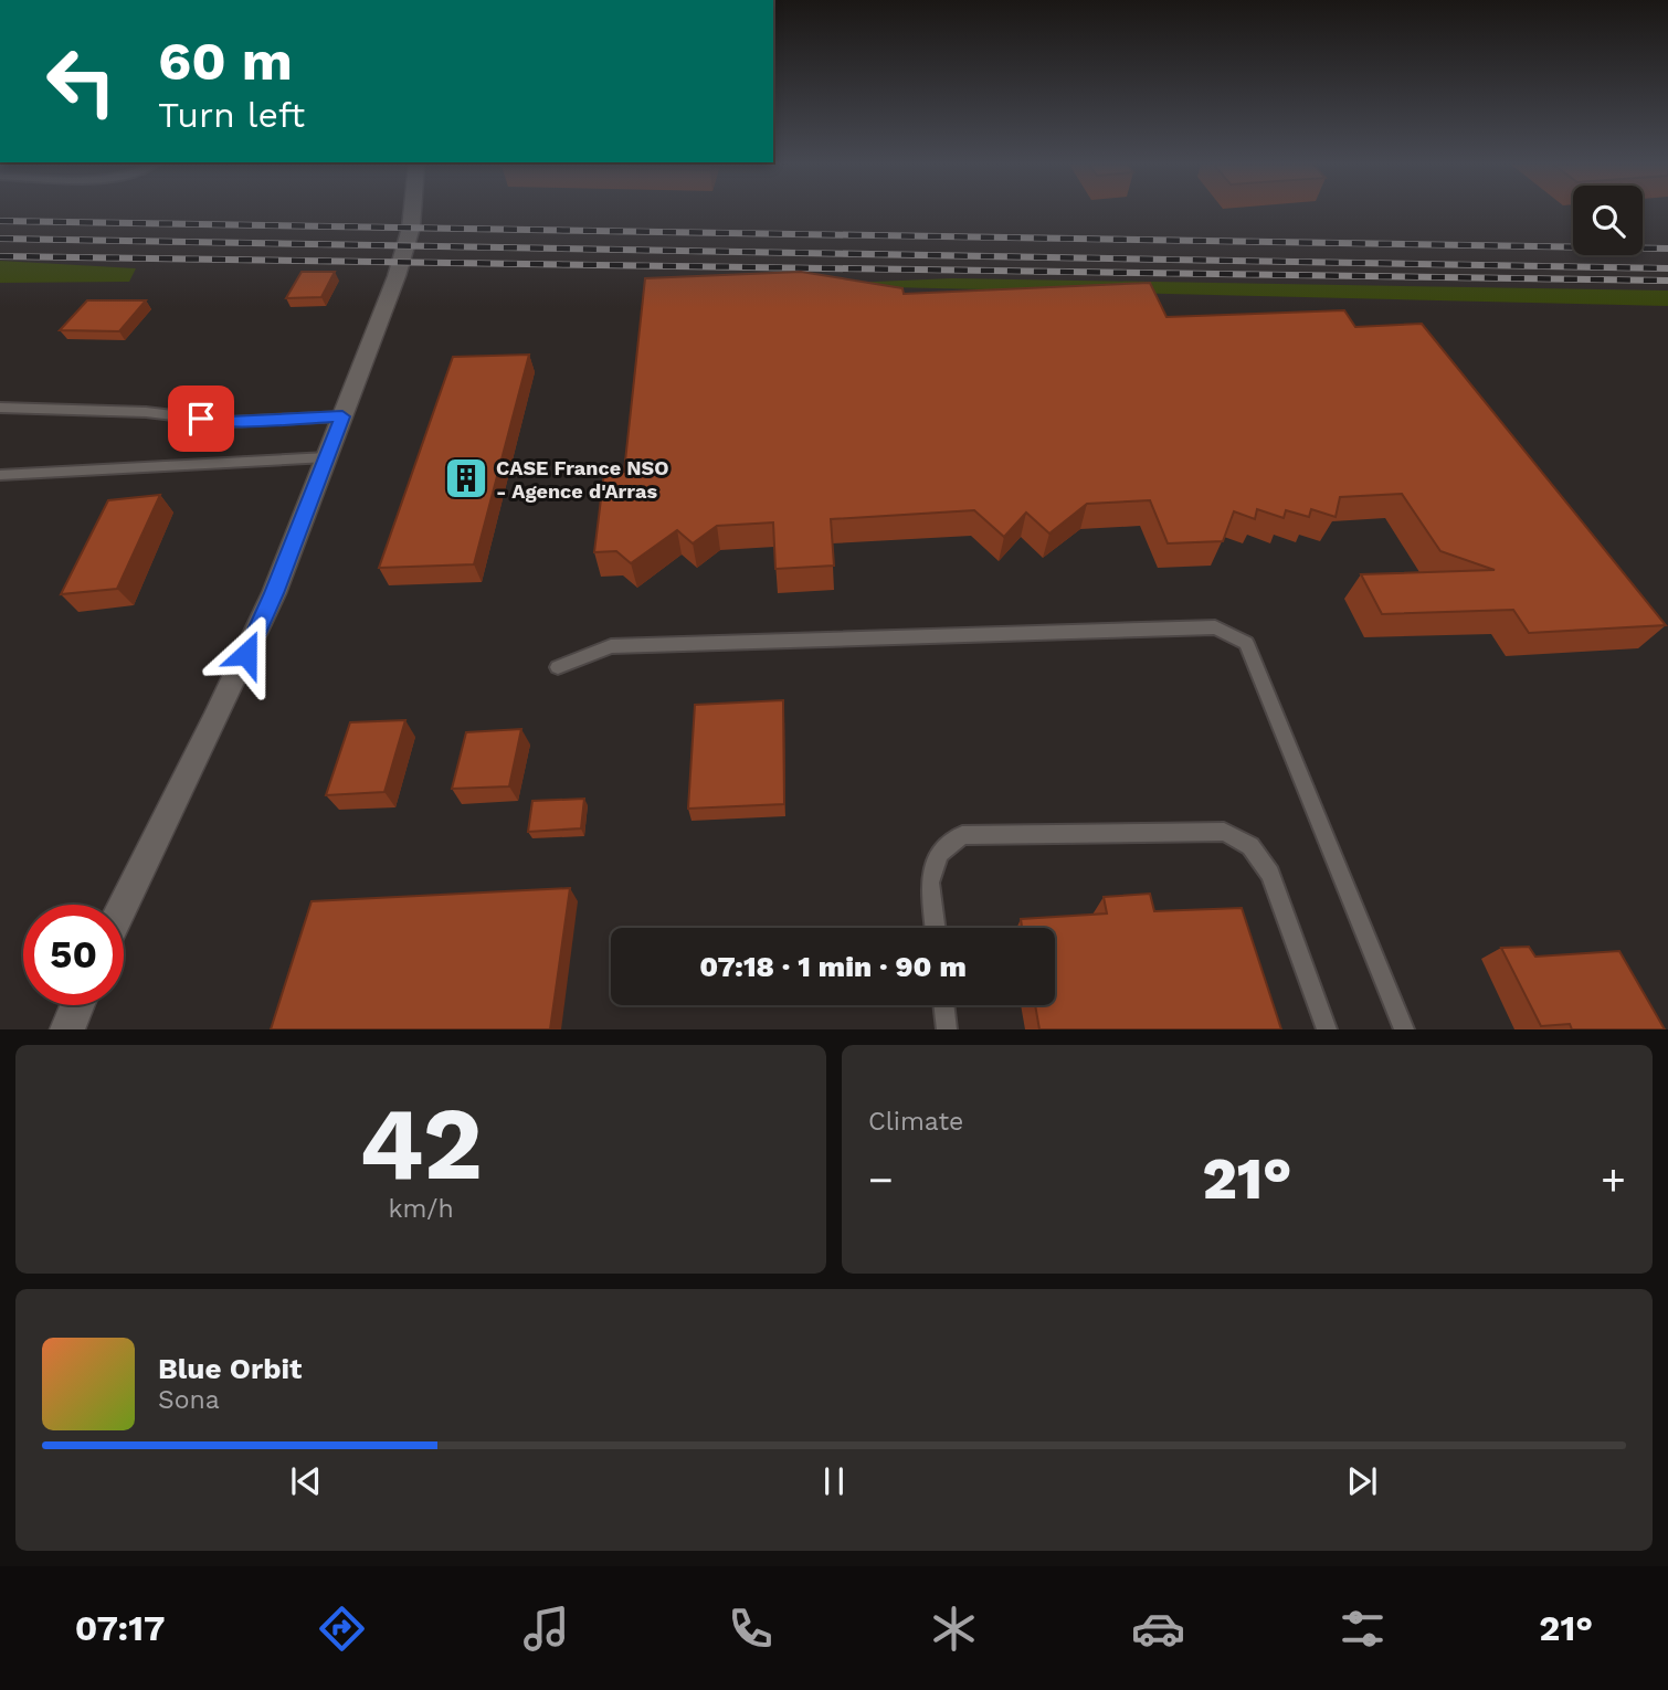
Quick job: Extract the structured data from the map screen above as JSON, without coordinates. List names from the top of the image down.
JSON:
{
  "places": {
    "building": ["CASE France NSO - Agence d'Arras"]
  },
  "page": {
    "turn": ["60 m", "Turn left"],
    "limit": "50",
    "trip": "07:18 · 1 min · 90 m",
    "tile": [
      ["42", "km/h"],
      "Climate"
    ],
    "heat": ["−", "21°", "+"],
    "song": ["Blue Orbit", "Sona"],
    "tabs": ["07:17", "21°"]
  }
}
